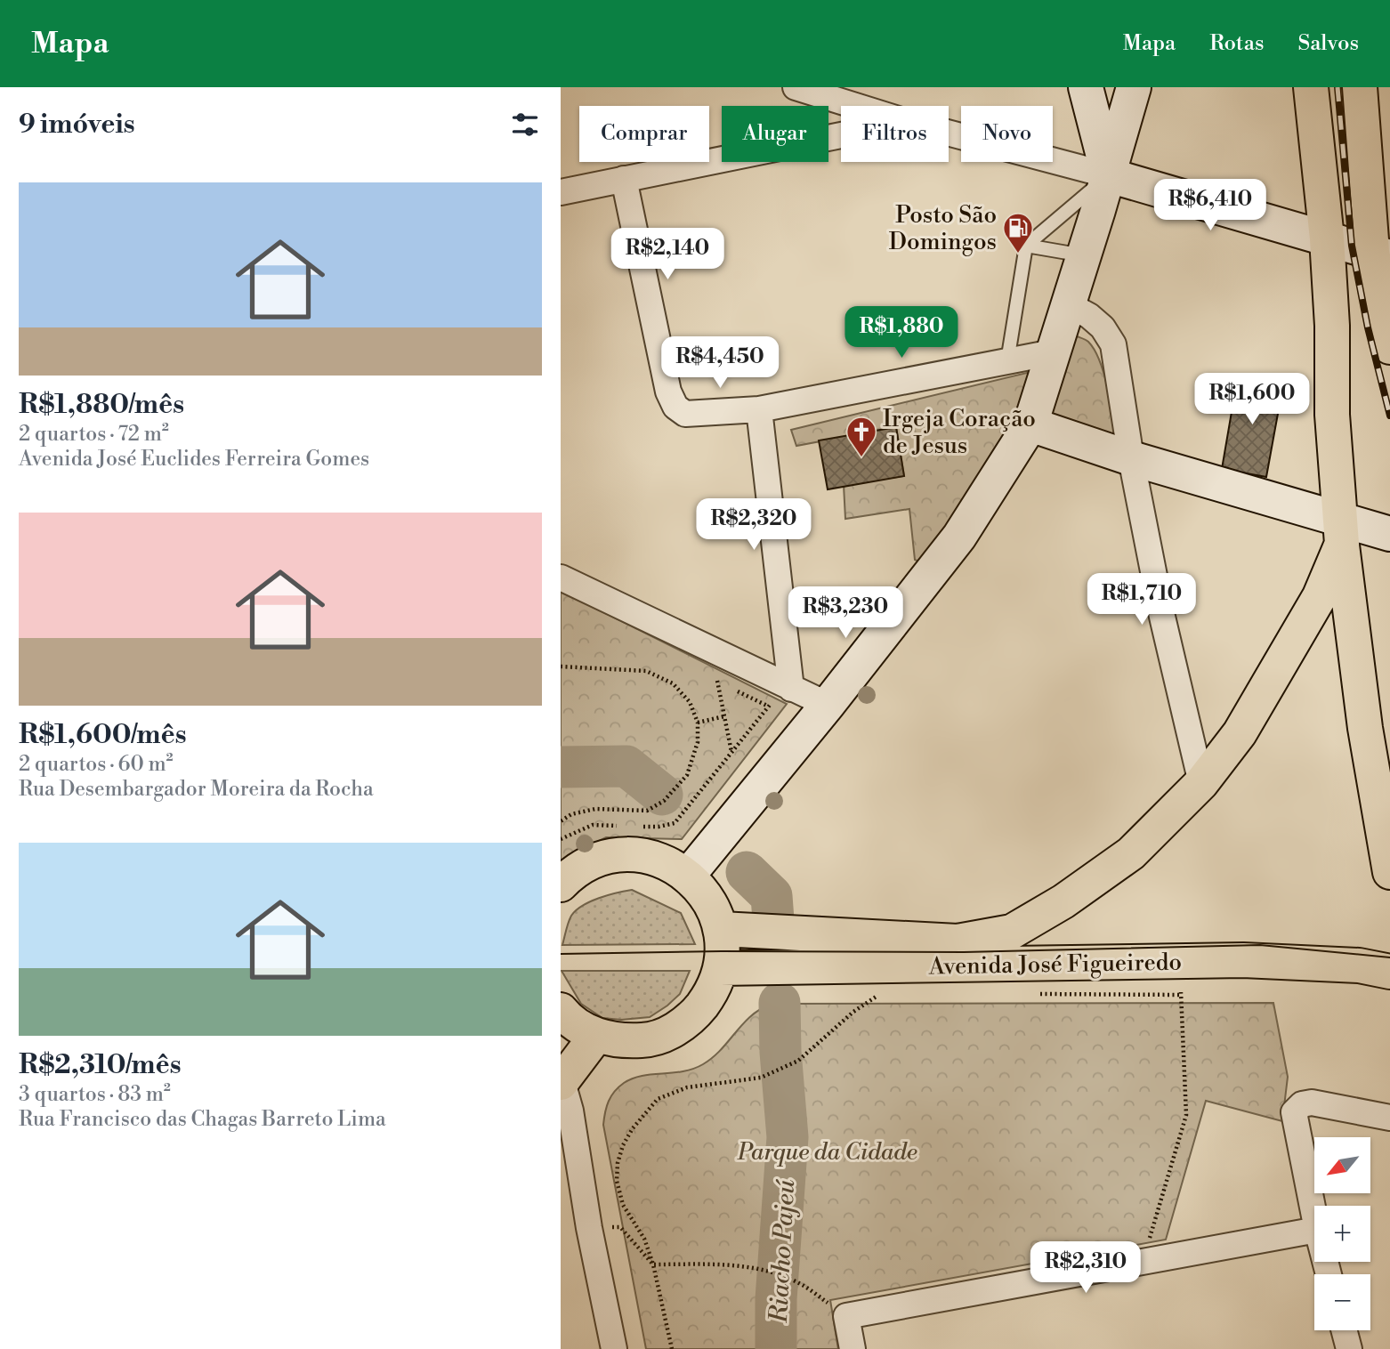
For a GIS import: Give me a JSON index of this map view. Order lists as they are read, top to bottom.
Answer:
{
  "streets": {
    "main road": ["Avenida José Figueiredo"]
  },
  "water": ["Riacho Pajeú"],
  "parks": ["Parque da Cidade"],
  "places": {
    "fuel station": ["Posto São Domingos"],
    "church": ["Irgeja Coração de Jesus"]
  },
  "north": "bottom left",
  "page": {
    "header": "Mapa",
    "nav": ["Mapa", "Rotas", "Salvos"],
    "heading": "9 imóveis",
    "chip": [
      "Comprar",
      "Alugar",
      "Filtros",
      "Novo"
    ],
    "list": [
      {
        "name": "R$1,880/mês",
        "note": "2 quartos · 72 m² · Avenida José Euclides Ferreira Gomes"
      },
      {
        "name": "R$1,600/mês",
        "note": "2 quartos · 60 m² · Rua Desembargador Moreira da Rocha"
      },
      {
        "name": "R$2,310/mês",
        "note": "3 quartos · 83 m² · Rua Francisco das Chagas Barreto Lima"
      }
    ],
    "price": [
      "R$6,410",
      "R$2,140",
      "R$1,880",
      "R$4,450",
      "R$1,600",
      "R$2,320",
      "R$1,710",
      "R$3,230",
      "R$2,310"
    ],
    "map_buttons": ["+", "−"]
  }
}
